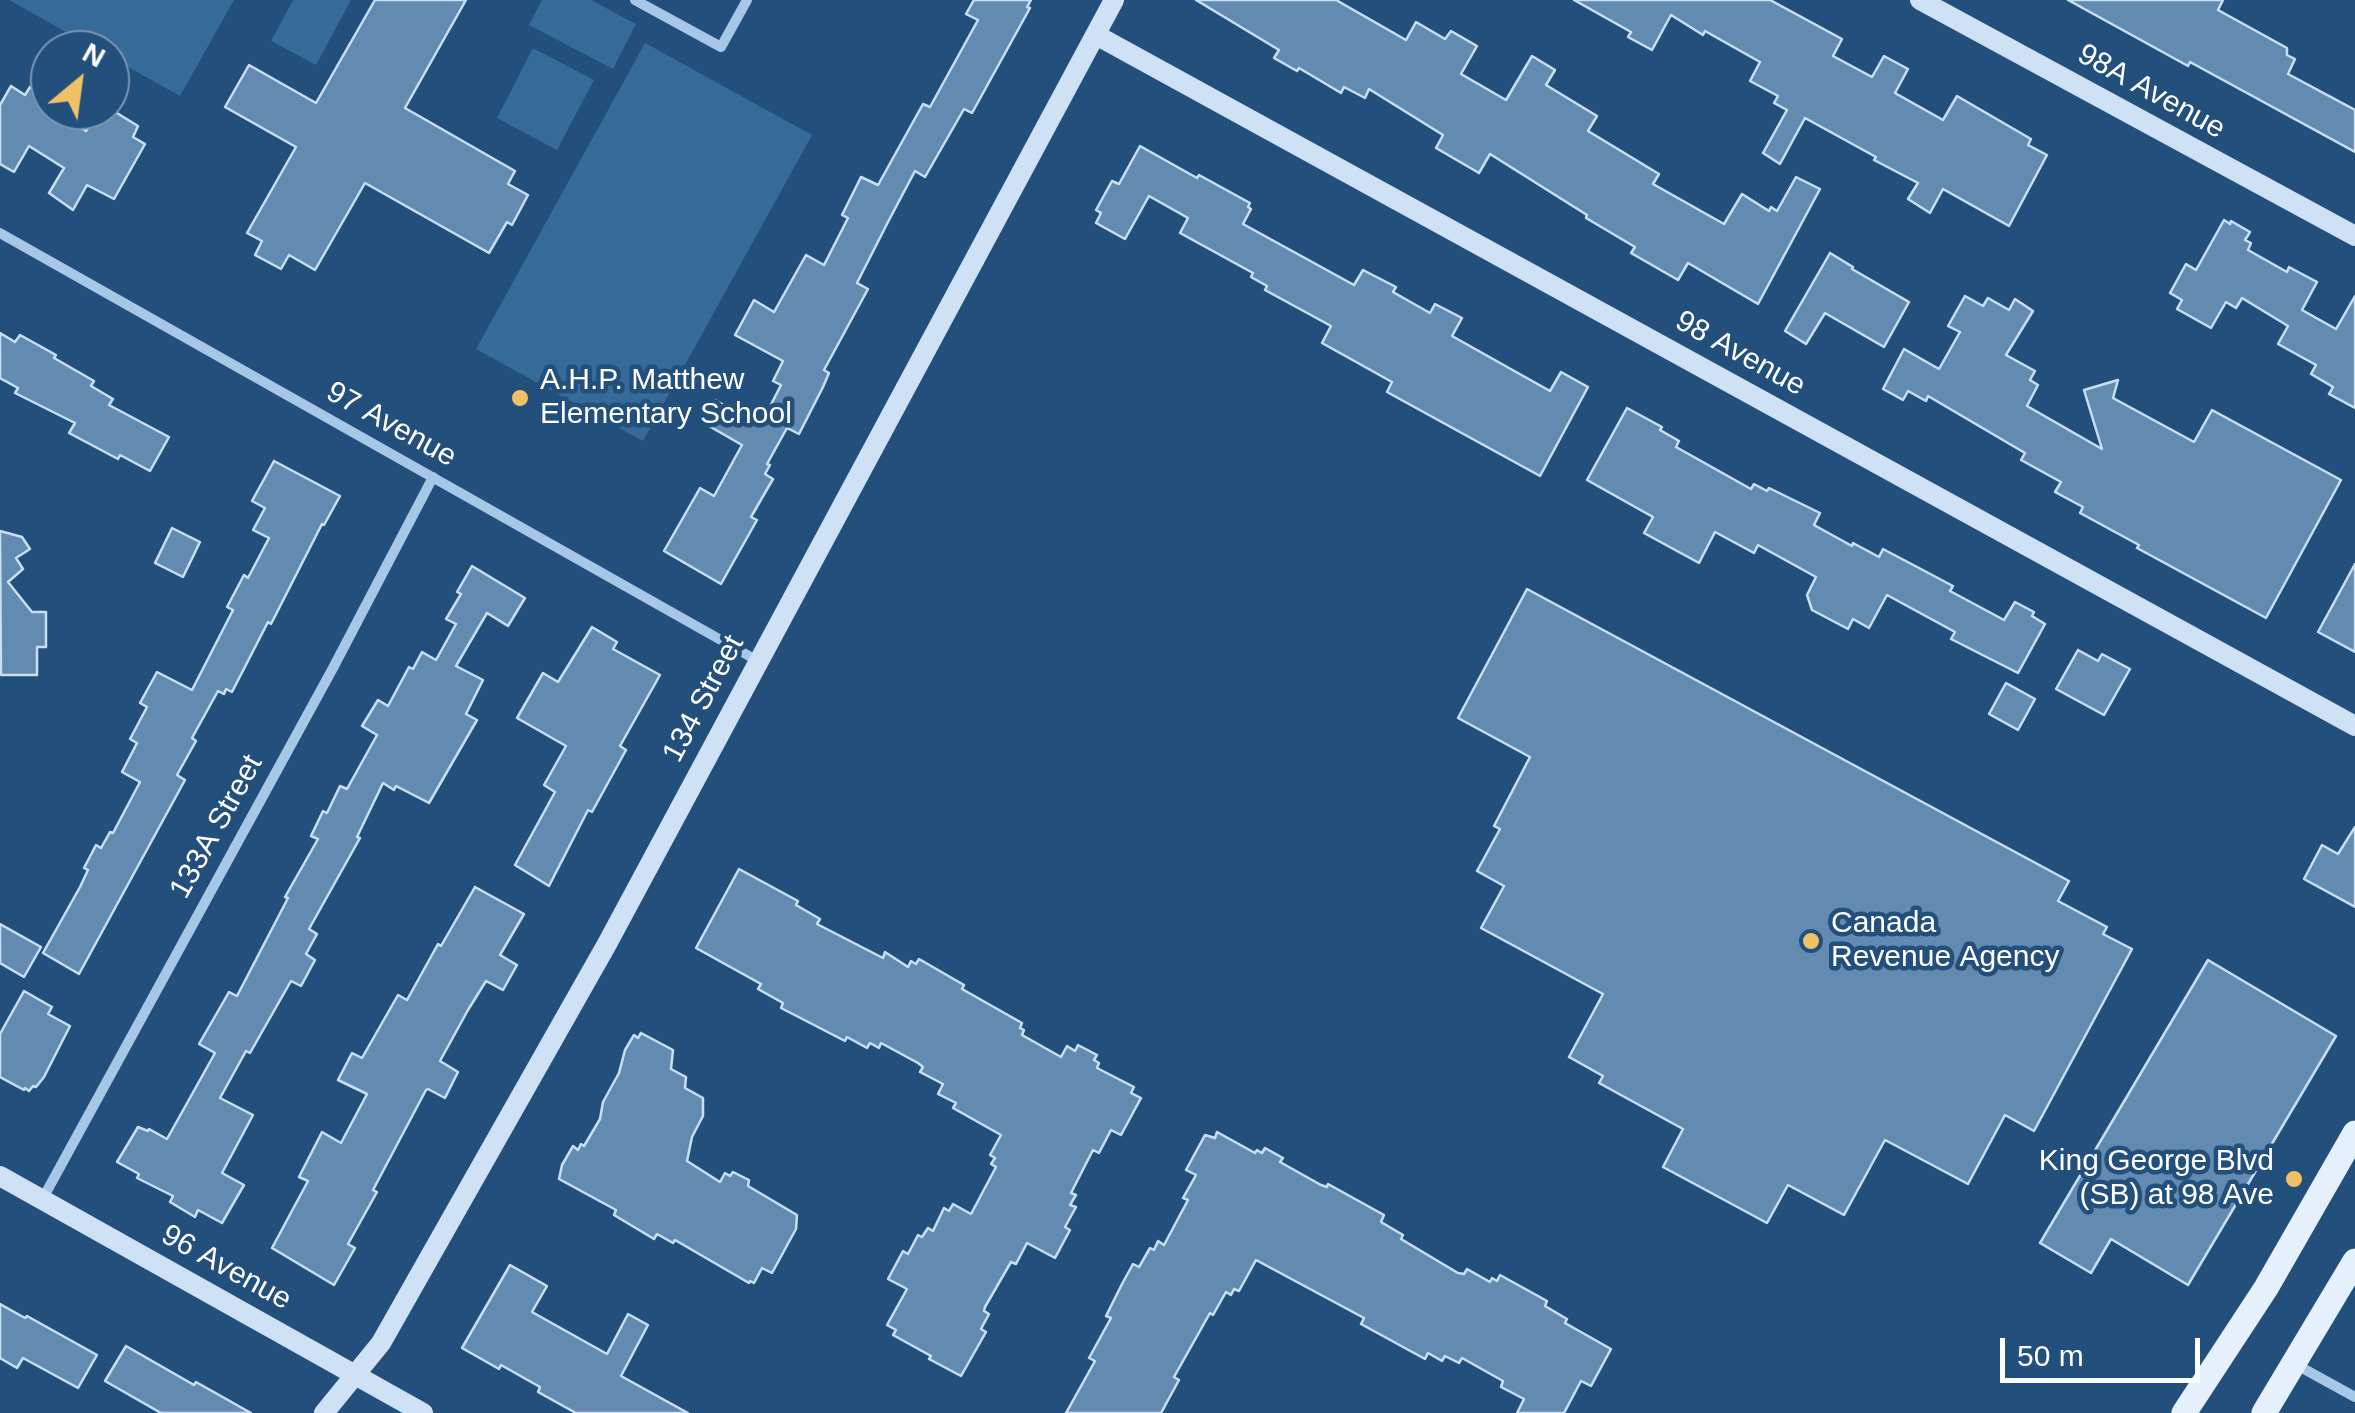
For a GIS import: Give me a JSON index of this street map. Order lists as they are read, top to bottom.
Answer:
{
  "streets": {
    "street": [
      "98A Avenue",
      "98 Avenue",
      "97 Avenue",
      "134 Street",
      "133A Street",
      "96 Avenue"
    ]
  },
  "crossings": [
    ["98 Avenue", "134 Street"],
    ["97 Avenue", "134 Street"],
    ["97 Avenue", "133A Street"],
    ["134 Street", "96 Avenue"],
    ["133A Street", "96 Avenue"]
  ],
  "places": ["A.H.P. Matthew Elementary School", "Canada Revenue Agency", "King George Blvd (SB) at 98 Ave"],
  "scale_bar": "50 m",
  "north": "top right"
}
